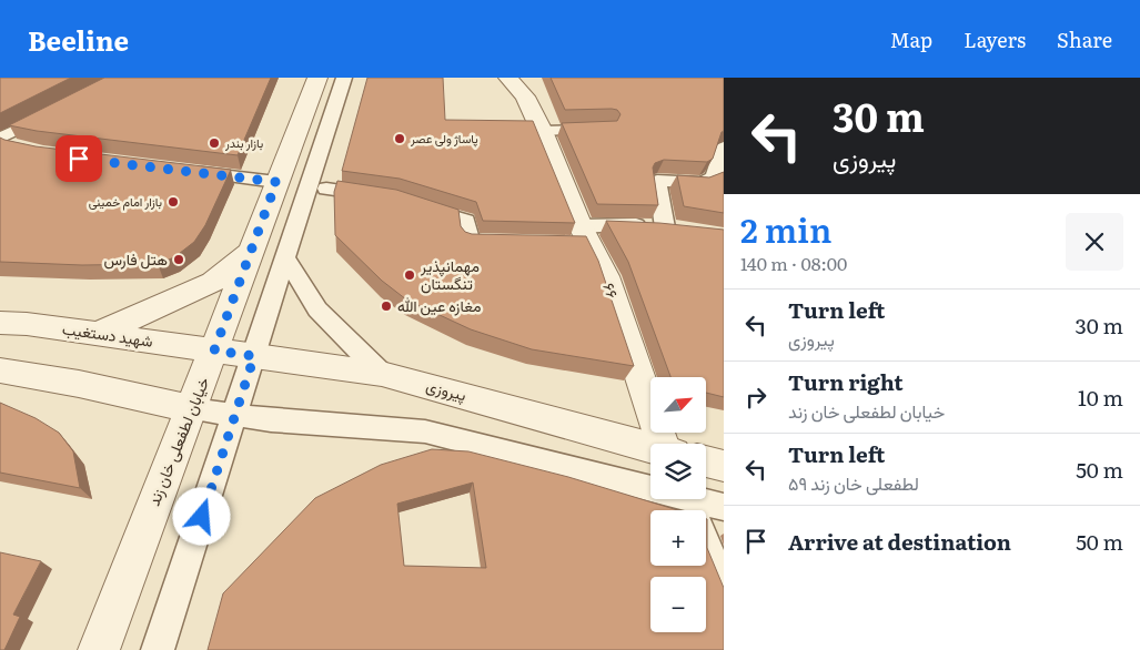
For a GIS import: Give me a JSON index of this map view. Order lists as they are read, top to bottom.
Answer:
{
  "streets": {
    "street": [
      "۶۶",
      "شهید دستغیب",
      "پیروزی",
      "خیابان لطفعلی خان زند"
    ]
  },
  "crossings": [
    ["شهید دستغیب", "پیروزی"],
    ["شهید دستغیب", "خیابان لطفعلی خان زند"],
    ["پیروزی", "خیابان لطفعلی خان زند"]
  ],
  "places": [
    "پاساژ ولی عصر",
    "بازار بندر",
    "بازار امام خمینی",
    "هتل فارس",
    "مهمانپذیر تنگستان",
    "مغازه عین الله"
  ],
  "north": "top right",
  "page": {
    "header": "Beeline",
    "nav": ["Map", "Layers", "Share"],
    "turn": ["30 m", "پیروزی"],
    "heading": ["2 min", "140 m · 08:00"],
    "list": [
      {
        "name": "Turn left",
        "note": "پیروزی",
        "value": "30 m"
      },
      {
        "name": "Turn right",
        "note": "خیابان لطفعلی خان زند",
        "value": "10 m"
      },
      {
        "name": "Turn left",
        "note": "لطفعلی خان زند ۵۹",
        "value": "50 m"
      },
      {
        "name": "Arrive at destination",
        "value": "50 m"
      }
    ],
    "map_buttons": ["+", "−"]
  }
}
